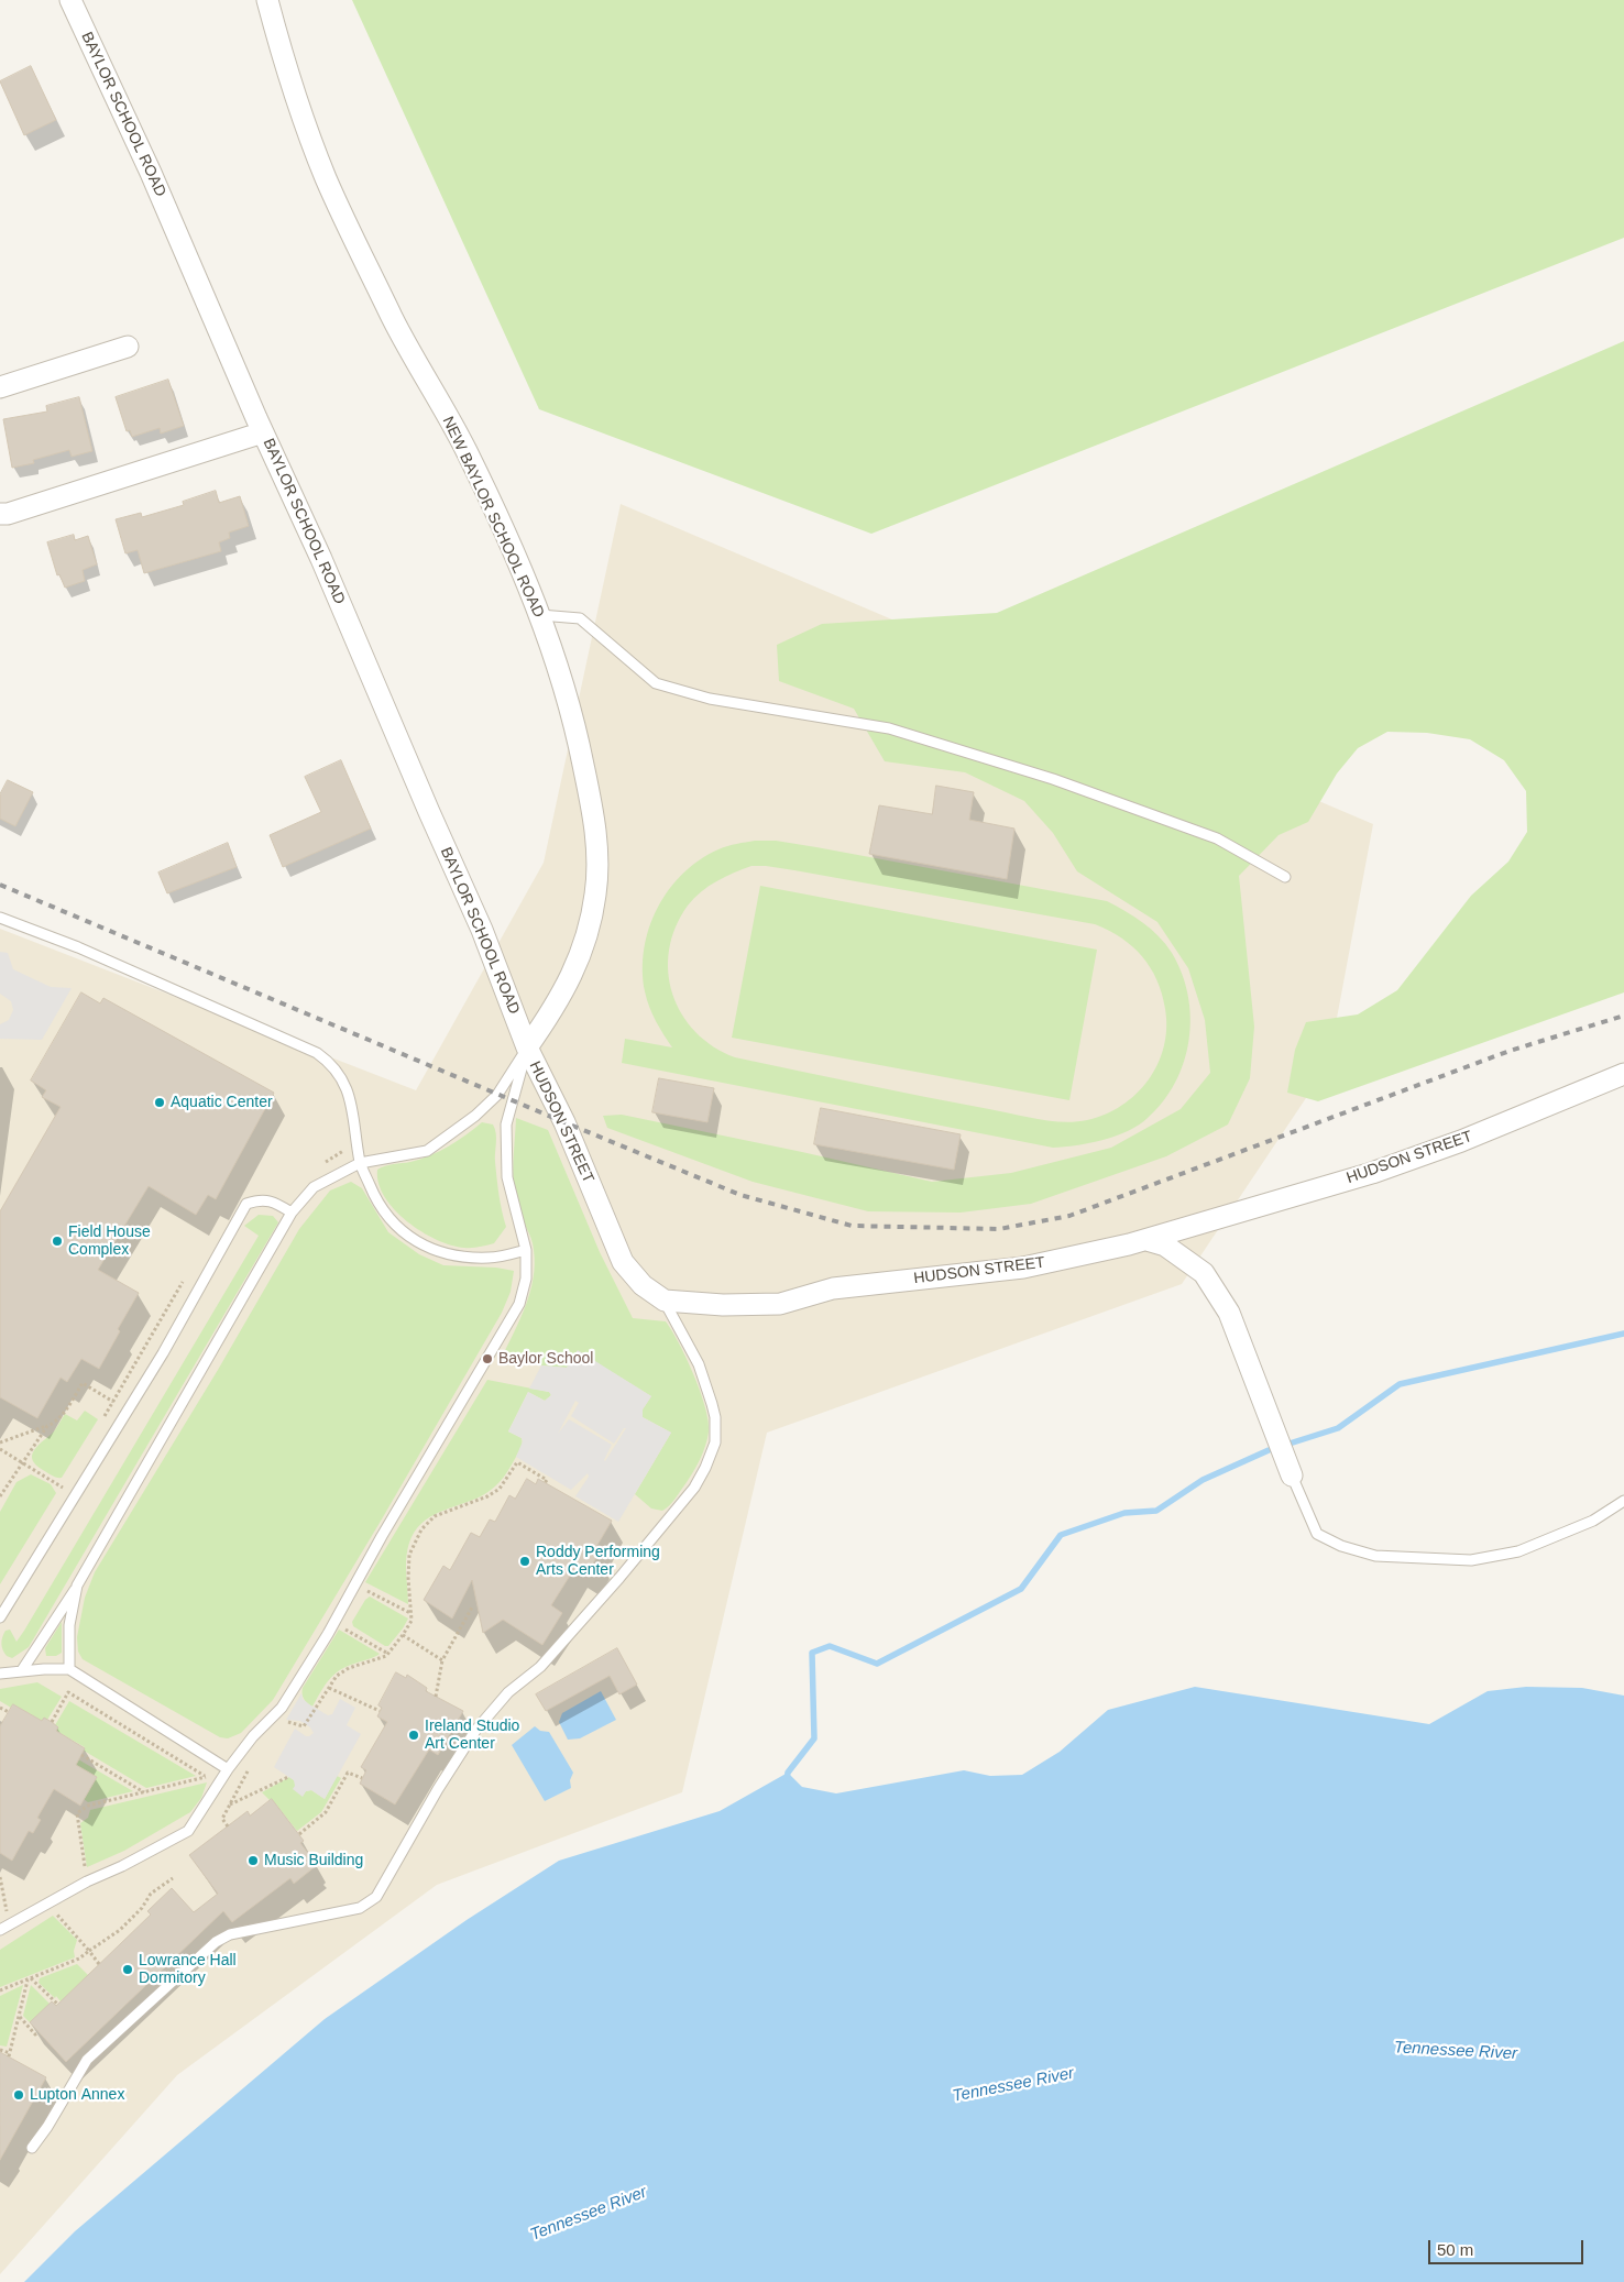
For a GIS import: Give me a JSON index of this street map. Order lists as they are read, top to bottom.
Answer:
{
  "streets": {
    "street": ["BAYLOR SCHOOL ROAD", "NEW BAYLOR SCHOOL ROAD", "HUDSON STREET"]
  },
  "crossings": [
    ["BAYLOR SCHOOL ROAD", "NEW BAYLOR SCHOOL ROAD"],
    ["BAYLOR SCHOOL ROAD", "HUDSON STREET"],
    ["NEW BAYLOR SCHOOL ROAD", "HUDSON STREET"]
  ],
  "water": ["Tennessee River"],
  "places": [
    "Aquatic Center",
    "Field House Complex",
    "Baylor School",
    "Roddy Performing Arts Center",
    "Ireland Studio Art Center",
    "Music Building",
    "Lowrance Hall Dormitory",
    "Lupton Annex"
  ],
  "scale_bar": "50 m"
}
